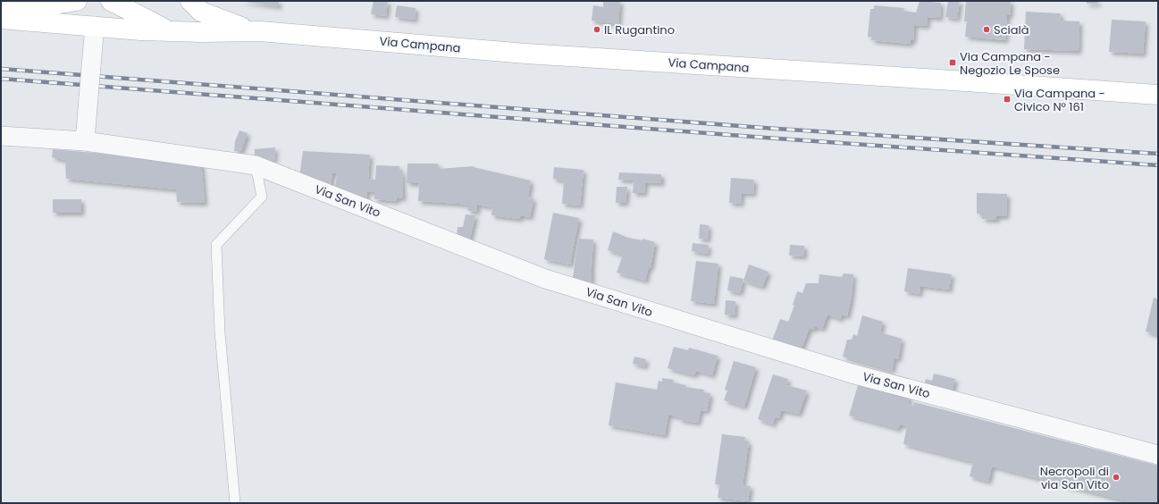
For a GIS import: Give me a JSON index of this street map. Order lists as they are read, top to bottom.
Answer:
{
  "streets": {
    "street": ["Via Campana", "Via San Vito"]
  },
  "places": {
    "other": ["IL Rugantino", "Scialà", "Necropoli di via San Vito"],
    "transit": ["Via Campana - Negozio Le Spose", "Via Campana - Civico N° 161"]
  }
}
